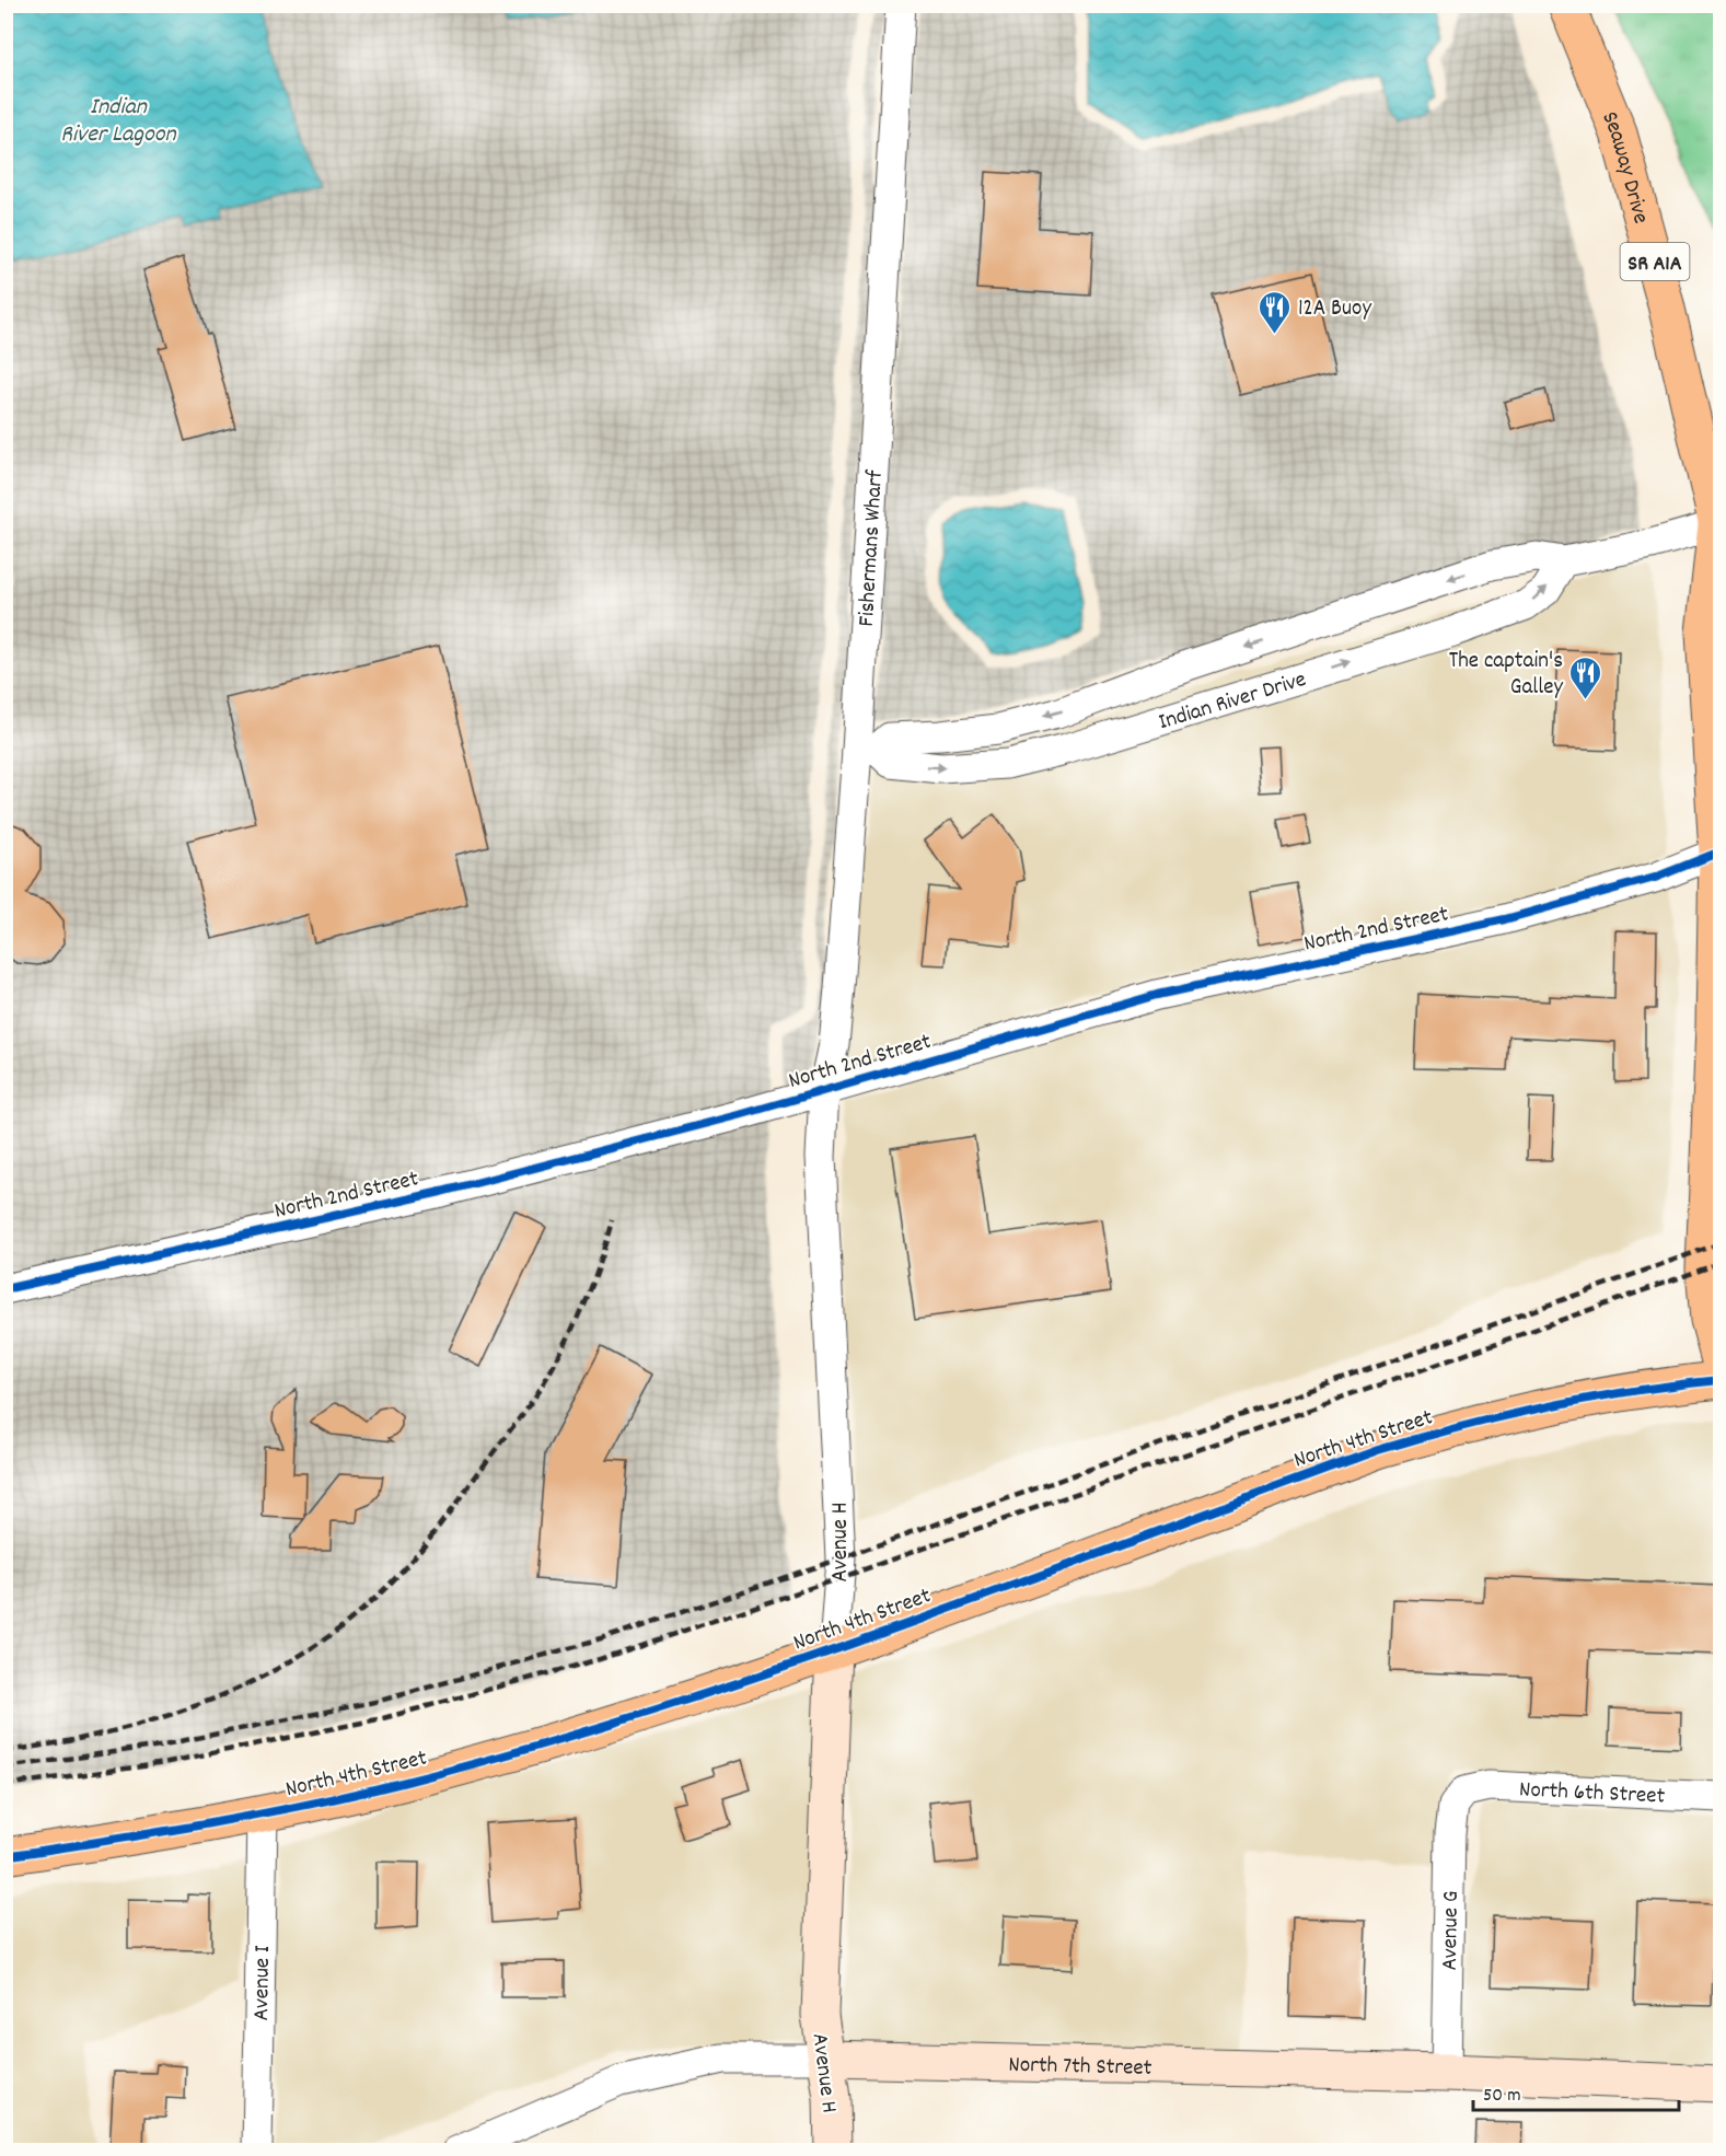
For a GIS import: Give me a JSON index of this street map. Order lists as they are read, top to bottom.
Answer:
{
  "streets": {
    "main road": ["Seaway Drive", "SR A1A", "North 4th Street"],
    "street": [
      "Fishermans Wharf",
      "Indian River Drive",
      "North 2nd Street",
      "Avenue H",
      "North 6th Street",
      "Avenue G",
      "Avenue I",
      "North 7th Street"
    ]
  },
  "crossings": [
    ["Seaway Drive", "Indian River Drive"],
    ["Seaway Drive", "North 2nd Street"],
    ["Fishermans Wharf", "Indian River Drive"],
    ["Fishermans Wharf", "North 2nd Street"],
    ["Fishermans Wharf", "Avenue H"],
    ["North 2nd Street", "Avenue H"],
    ["North 4th Street", "Avenue H"],
    ["North 4th Street", "Avenue I"],
    ["Avenue H", "North 7th Street"],
    ["North 6th Street", "Avenue G"],
    ["Avenue G", "North 7th Street"]
  ],
  "water": ["Indian River Lagoon"],
  "places": {
    "restaurant": ["12A Buoy", "The captain's Galley"]
  },
  "scale_bar": "50 m"
}
